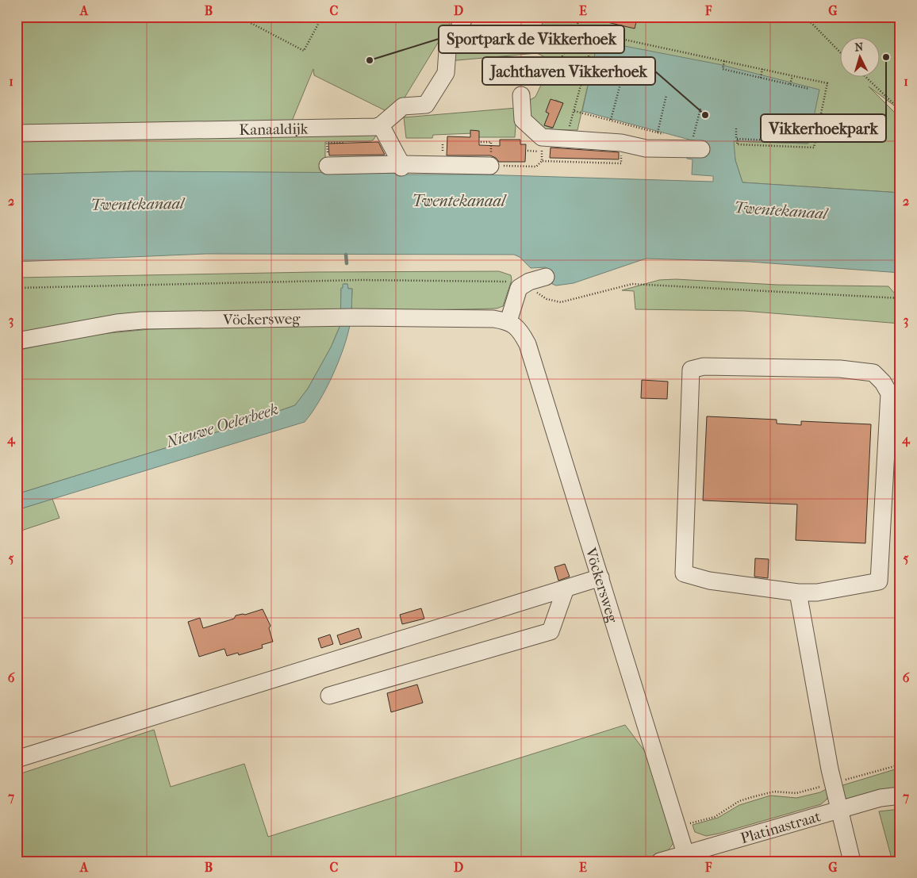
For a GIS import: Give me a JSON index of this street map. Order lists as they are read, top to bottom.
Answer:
{
  "streets": {
    "street": ["Kanaaldijk", "Vöckersweg", "Platinastraat"]
  },
  "crossings": [
    ["Vöckersweg", "Platinastraat"]
  ],
  "water": ["Twentekanaal", "Nieuwe Oelerbeek"],
  "places": ["Vikkerhoekpark", "Sportpark de Vikkerhoek", "Jachthaven Vikkerhoek"],
  "north": "top",
  "grid": {
    "columns": [
      "A",
      "B",
      "C",
      "D",
      "E",
      "F",
      "G"
    ],
    "rows": [
      "1",
      "2",
      "3",
      "4",
      "5",
      "6",
      "7"
    ]
  }
}
